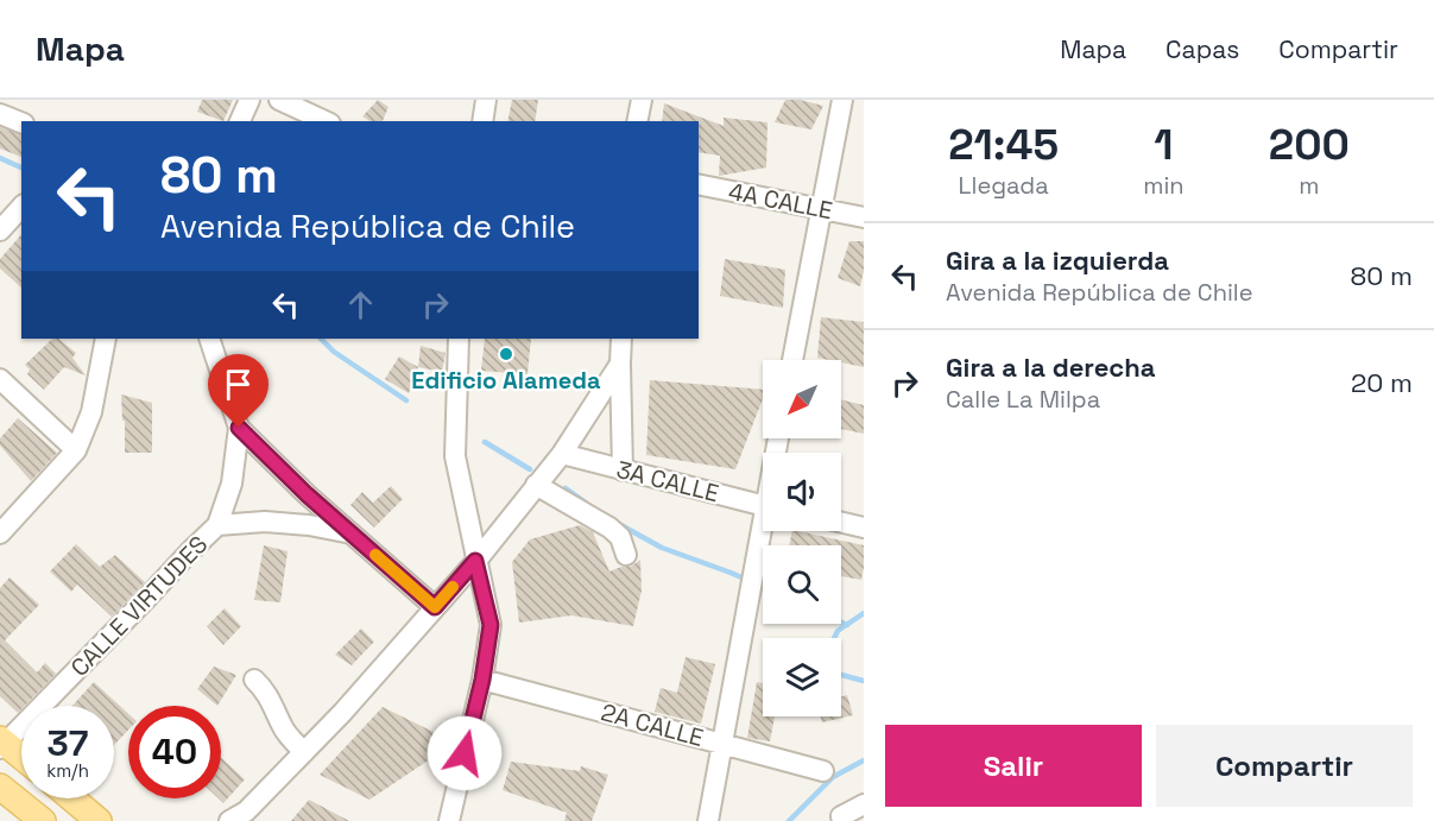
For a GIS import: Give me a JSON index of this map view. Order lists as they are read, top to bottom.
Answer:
{
  "streets": {
    "street": [
      "4A CALLE",
      "3A CALLE",
      "CALLE VIRTUDES",
      "2A CALLE"
    ]
  },
  "places": ["Edificio Alameda"],
  "north": "bottom left",
  "page": {
    "header": "Mapa",
    "nav": ["Mapa", "Capas", "Compartir"],
    "eta": [
      "21:45",
      "Llegada",
      "1",
      "min",
      "200",
      "m"
    ],
    "turn": ["80 m", "Avenida República de Chile"],
    "list": [
      {
        "name": "Gira a la izquierda",
        "note": "Avenida República de Chile",
        "value": "80 m"
      },
      {
        "name": "Gira a la derecha",
        "note": "Calle La Milpa",
        "value": "20 m"
      }
    ],
    "speed": "37 km/h",
    "limit": "40",
    "buttons": ["Salir", "Compartir"]
  }
}
